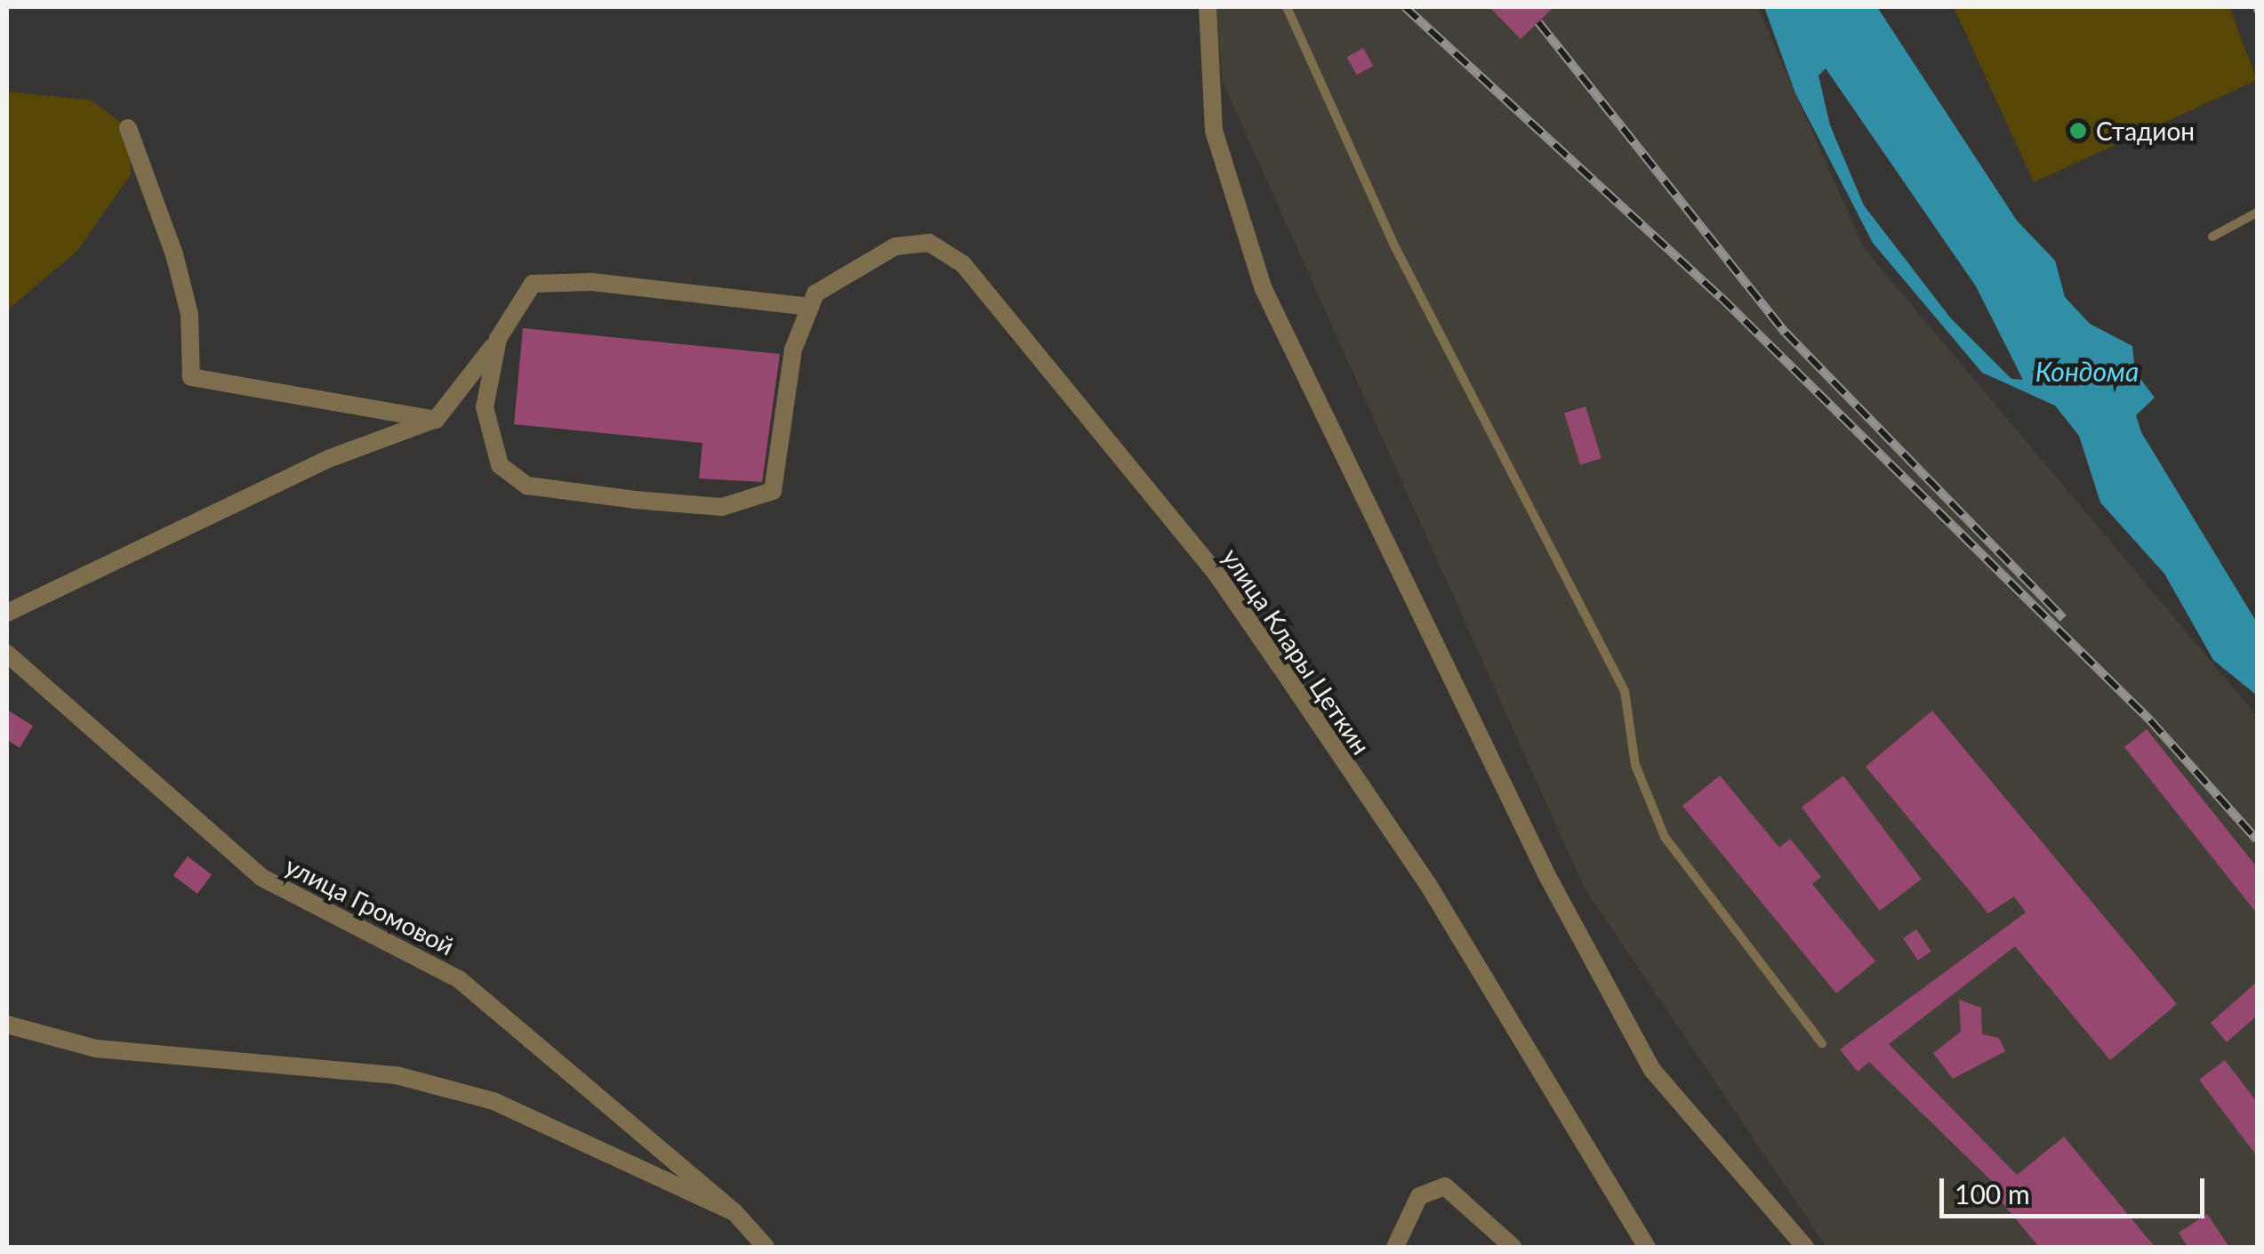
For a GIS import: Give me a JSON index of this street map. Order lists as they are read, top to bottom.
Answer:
{
  "streets": {
    "street": ["улица Клары Цеткин", "улица Громовой"]
  },
  "water": ["Кондома"],
  "places": ["Стадион"],
  "scale_bar": "100 m"
}
